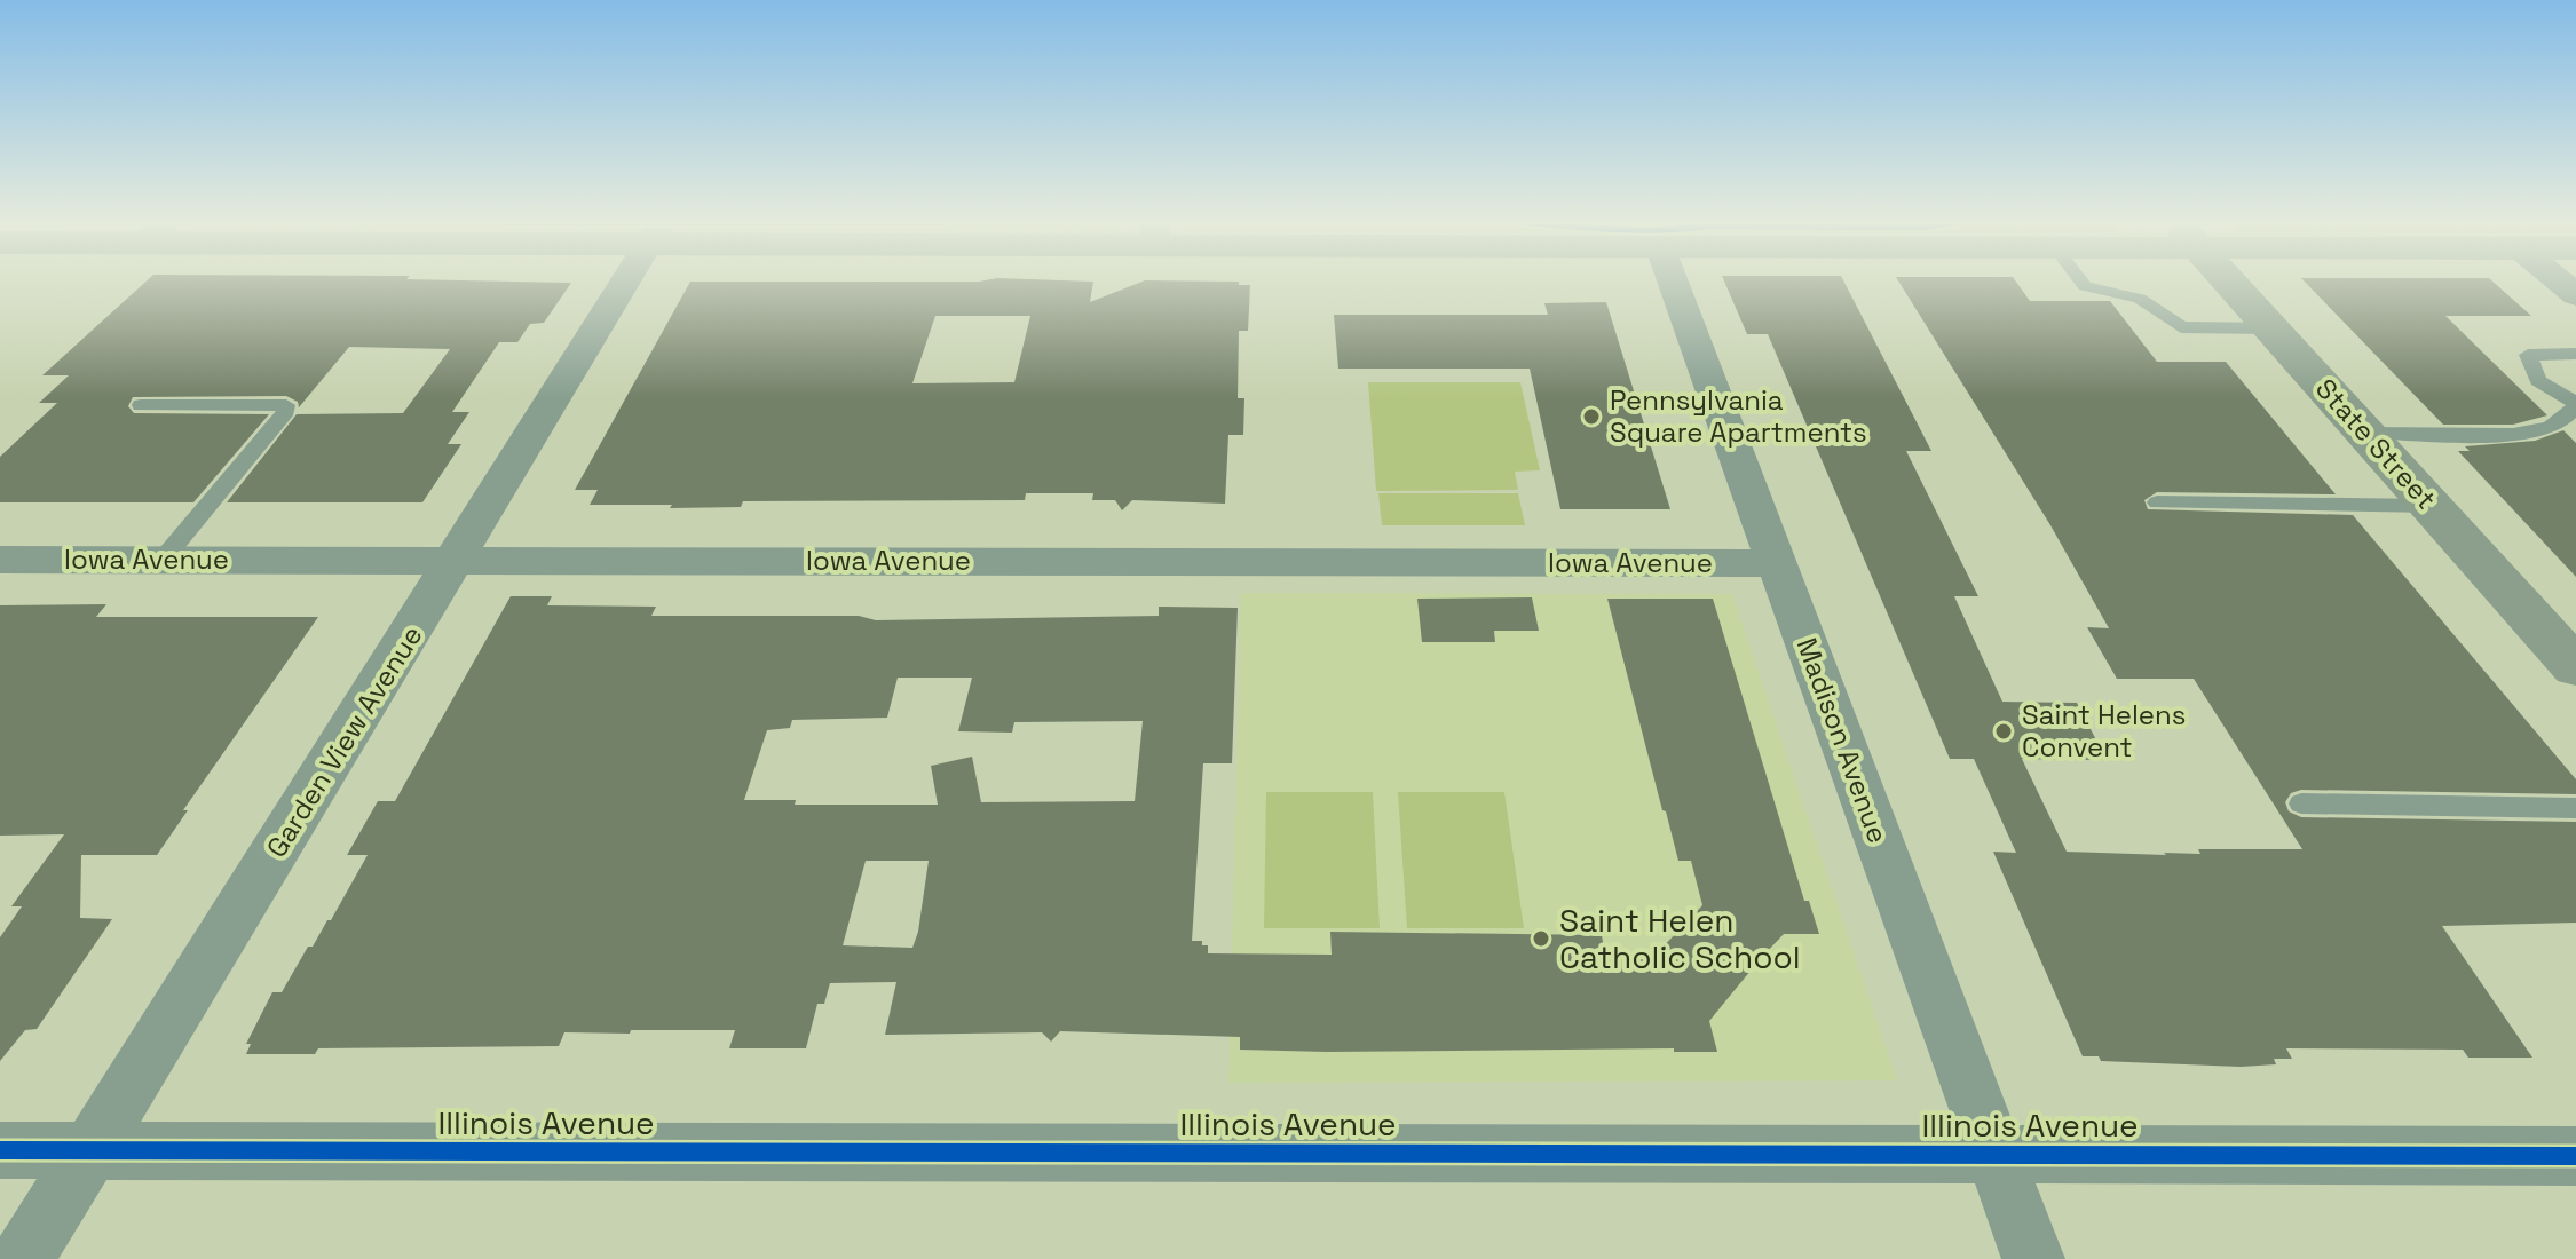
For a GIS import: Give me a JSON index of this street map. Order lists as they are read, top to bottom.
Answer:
{
  "streets": {
    "street": [
      "State Street",
      "Iowa Avenue",
      "Madison Avenue",
      "Garden View Avenue",
      "Illinois Avenue"
    ]
  },
  "crossings": [
    ["Iowa Avenue", "Madison Avenue"],
    ["Iowa Avenue", "Garden View Avenue"],
    ["Madison Avenue", "Illinois Avenue"],
    ["Garden View Avenue", "Illinois Avenue"]
  ],
  "places": ["Pennsylvania Square Apartments", "Saint Helens Convent", "Saint Helen Catholic School"]
}
